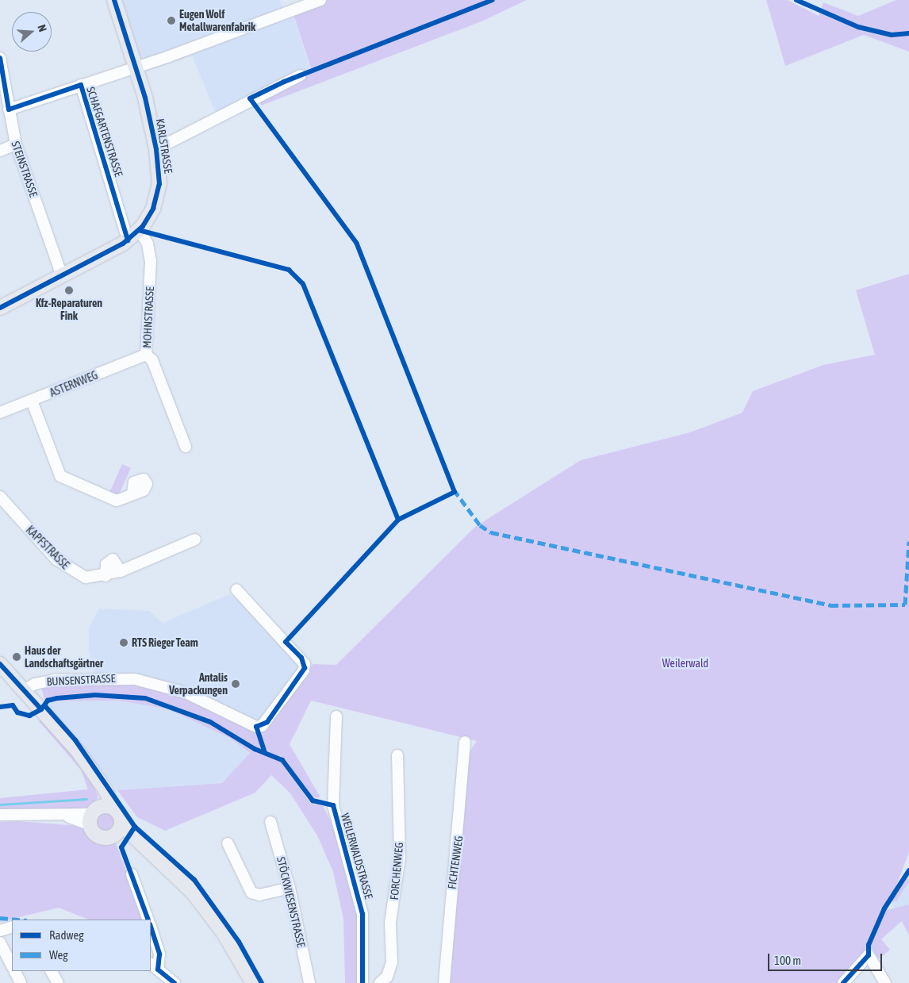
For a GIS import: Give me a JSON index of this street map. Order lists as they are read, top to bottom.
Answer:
{
  "streets": {
    "main road": ["KARLSTRASSE"],
    "street": [
      "SCHAFGARTENSTRASSE",
      "STEINSTRASSE",
      "MOHNSTRASSE",
      "ASTERNWEG",
      "KAPFSTRASSE",
      "BUNSENSTRASSE",
      "WEILERWALDSTRASSE",
      "FICHTENWEG",
      "FORCHENWEG",
      "STÖCKWIESENSTRASSE"
    ]
  },
  "crossings": [
    ["SCHAFGARTENSTRASSE", "KARLSTRASSE"],
    ["SCHAFGARTENSTRASSE", "STEINSTRASSE"],
    ["SCHAFGARTENSTRASSE", "MOHNSTRASSE"],
    ["KARLSTRASSE", "STEINSTRASSE"],
    ["KARLSTRASSE", "MOHNSTRASSE"],
    ["MOHNSTRASSE", "ASTERNWEG"]
  ],
  "parks": ["Weilerwald"],
  "places": [
    "Eugen Wolf Metallwarenfabrik",
    "Kfz-Reparaturen Fink",
    "RTS Rieger Team",
    "Haus der Landschaftsgärtner",
    "Antalis Verpackungen"
  ],
  "legend": ["Radweg", "Weg"],
  "scale_bar": "100 m",
  "north": "right"
}
